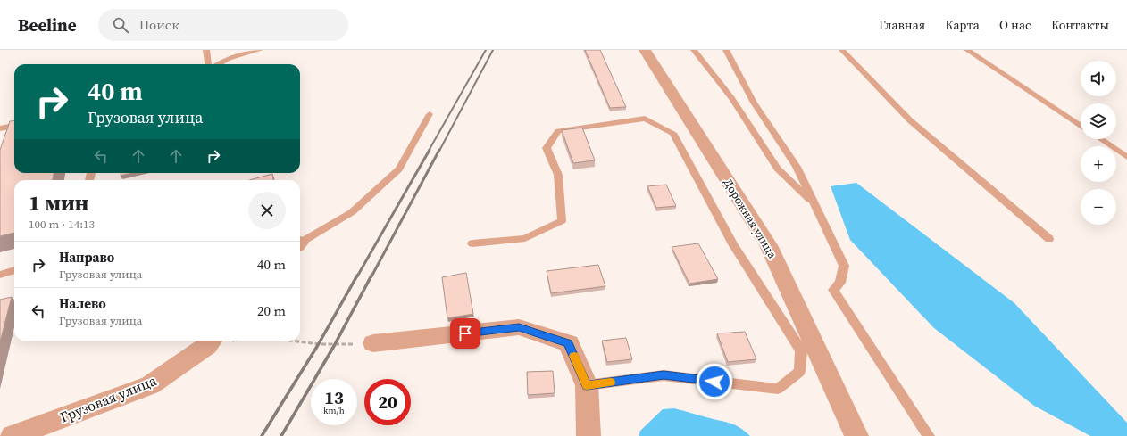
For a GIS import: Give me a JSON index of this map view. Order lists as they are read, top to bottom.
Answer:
{
  "streets": {
    "street": ["Дорожная улица", "Грузовая улица"]
  },
  "page": {
    "header": "Beeline",
    "search": "Поиск",
    "nav": [
      "Главная",
      "Карта",
      "О нас",
      "Контакты"
    ],
    "map_buttons": ["+", "−"],
    "turn": ["40 m", "Грузовая улица"],
    "heading": ["1 мин", "100 m · 14:13"],
    "list": [
      {
        "name": "Направо",
        "note": "Грузовая улица",
        "value": "40 m"
      },
      {
        "name": "Налево",
        "note": "Грузовая улица",
        "value": "20 m"
      }
    ],
    "speed": "13 km/h",
    "limit": "20"
  }
}
